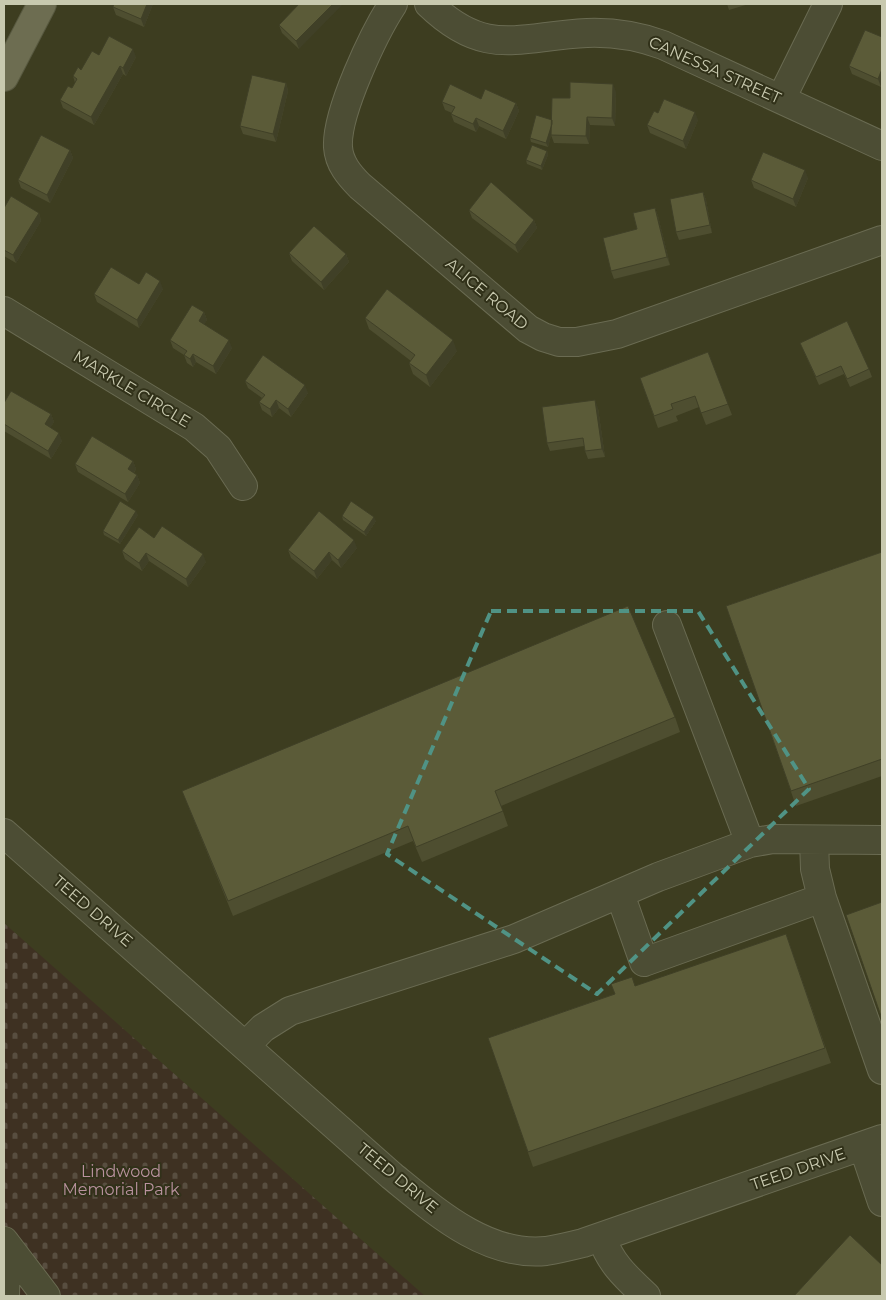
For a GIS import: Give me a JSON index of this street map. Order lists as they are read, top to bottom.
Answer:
{
  "streets": {
    "street": [
      "CANESSA STREET",
      "ALICE ROAD",
      "MARKLE CIRCLE",
      "TEED DRIVE"
    ]
  },
  "parks": ["Lindwood Memorial Park"]
}
